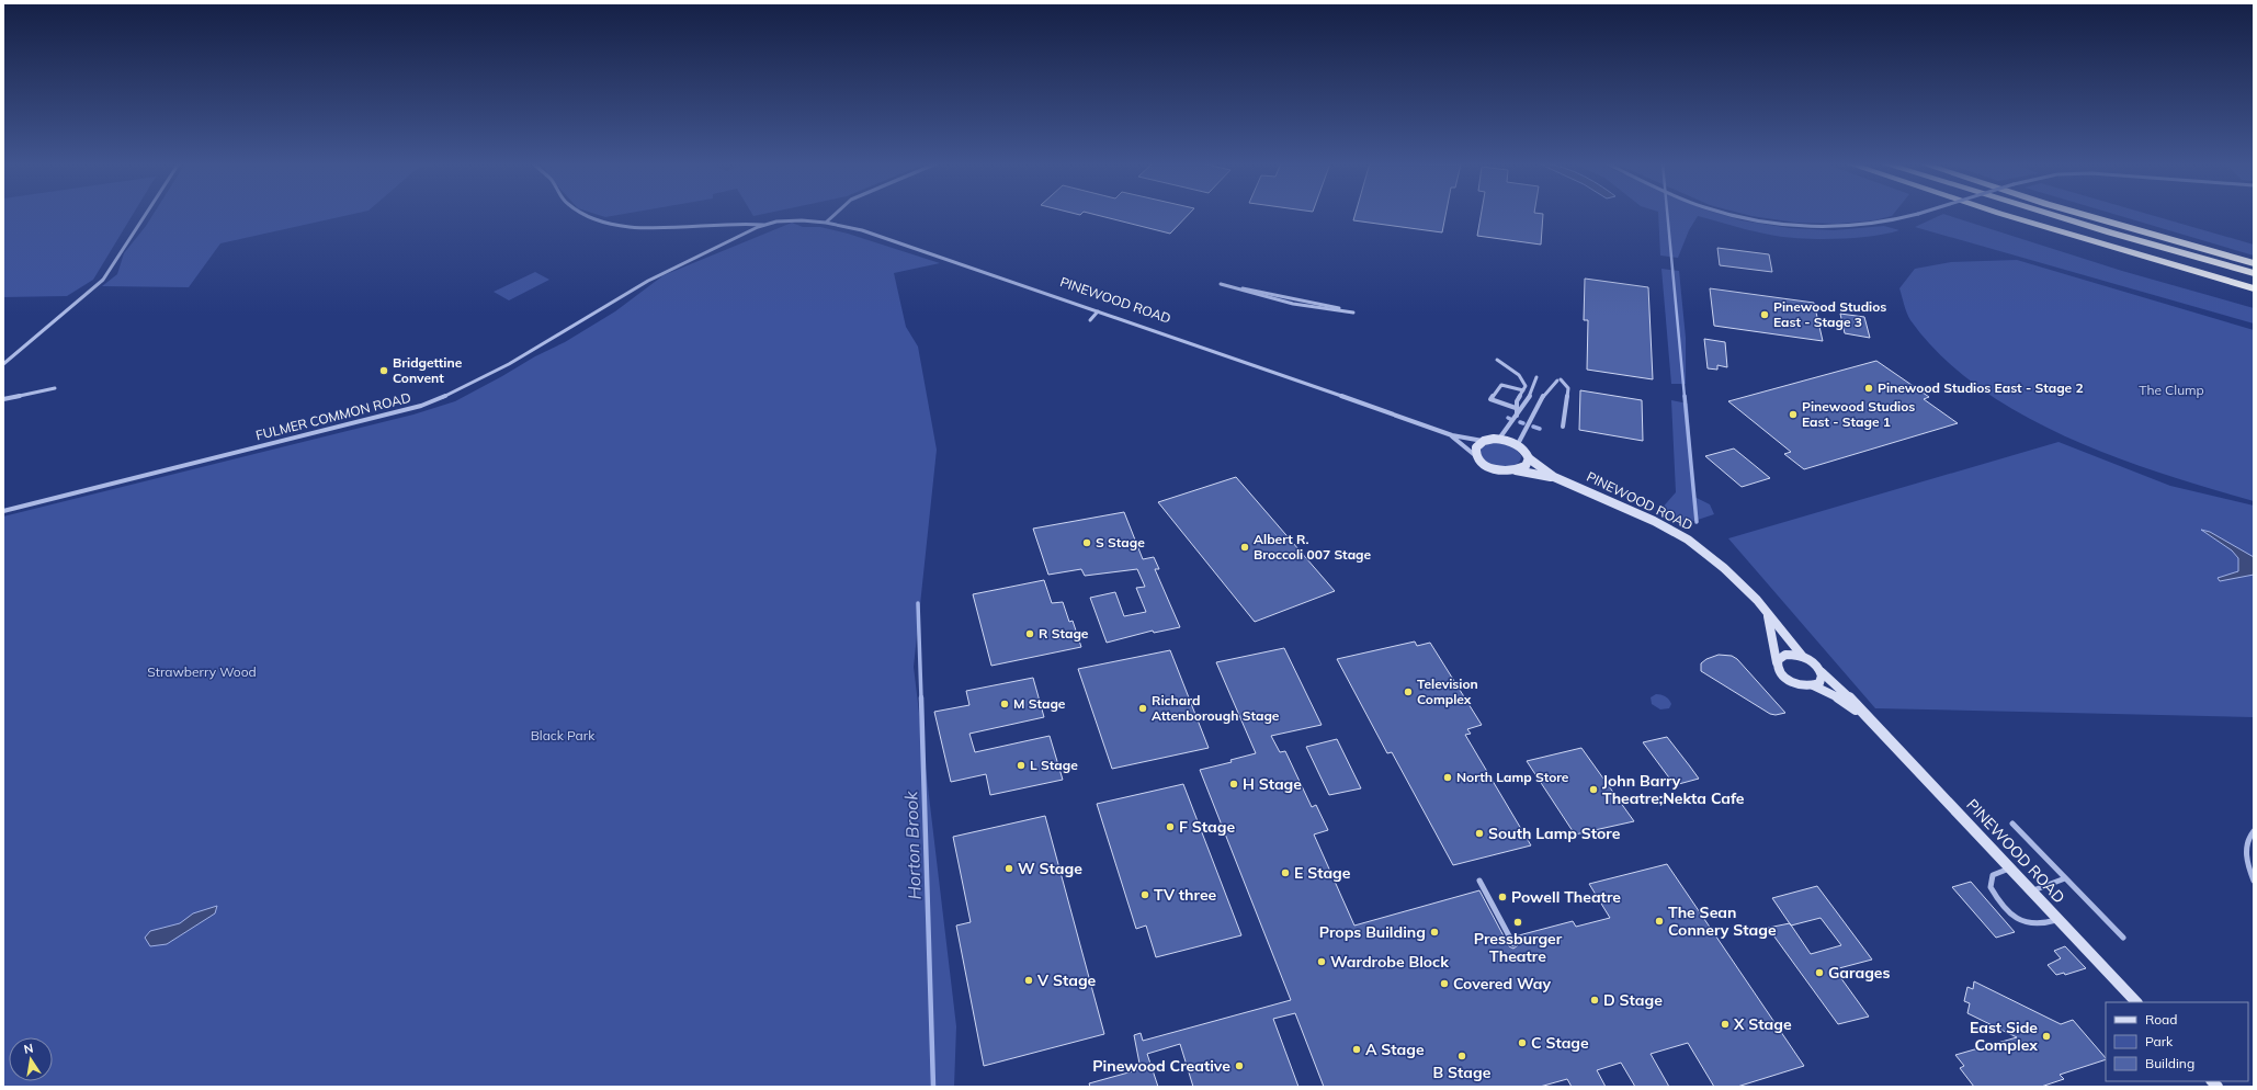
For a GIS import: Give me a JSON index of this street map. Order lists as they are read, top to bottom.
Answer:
{
  "streets": {
    "street": ["PINEWOOD ROAD", "FULMER COMMON ROAD"]
  },
  "crossings": [
    ["PINEWOOD ROAD", "FULMER COMMON ROAD"]
  ],
  "water": ["Horton Brook"],
  "parks": ["The Clump", "Strawberry Wood", "Black Park"],
  "places": [
    "Pinewood Studios East - Stage 3",
    "Bridgettine Convent",
    "Pinewood Studios East - Stage 2",
    "Pinewood Studios East - Stage 1",
    "S Stage",
    "Albert R. Broccoli 007 Stage",
    "R Stage",
    "Television Complex",
    "M Stage",
    "Richard Attenborough Stage",
    "L Stage",
    "North Lamp Store",
    "H Stage",
    "John Barry Theatre;Nekta Cafe",
    "F Stage",
    "South Lamp Store",
    "W Stage",
    "E Stage",
    "TV three",
    "Powell Theatre",
    "The Sean Connery Stage",
    "Pressburger Theatre",
    "Props Building",
    "Wardrobe Block",
    "Garages",
    "V Stage",
    "Covered Way",
    "D Stage",
    "X Stage",
    "East Side Complex",
    "C Stage",
    "A Stage",
    "B Stage",
    "Pinewood Creative"
  ],
  "legend": ["Road", "Park", "Building"],
  "north": "top"
}
